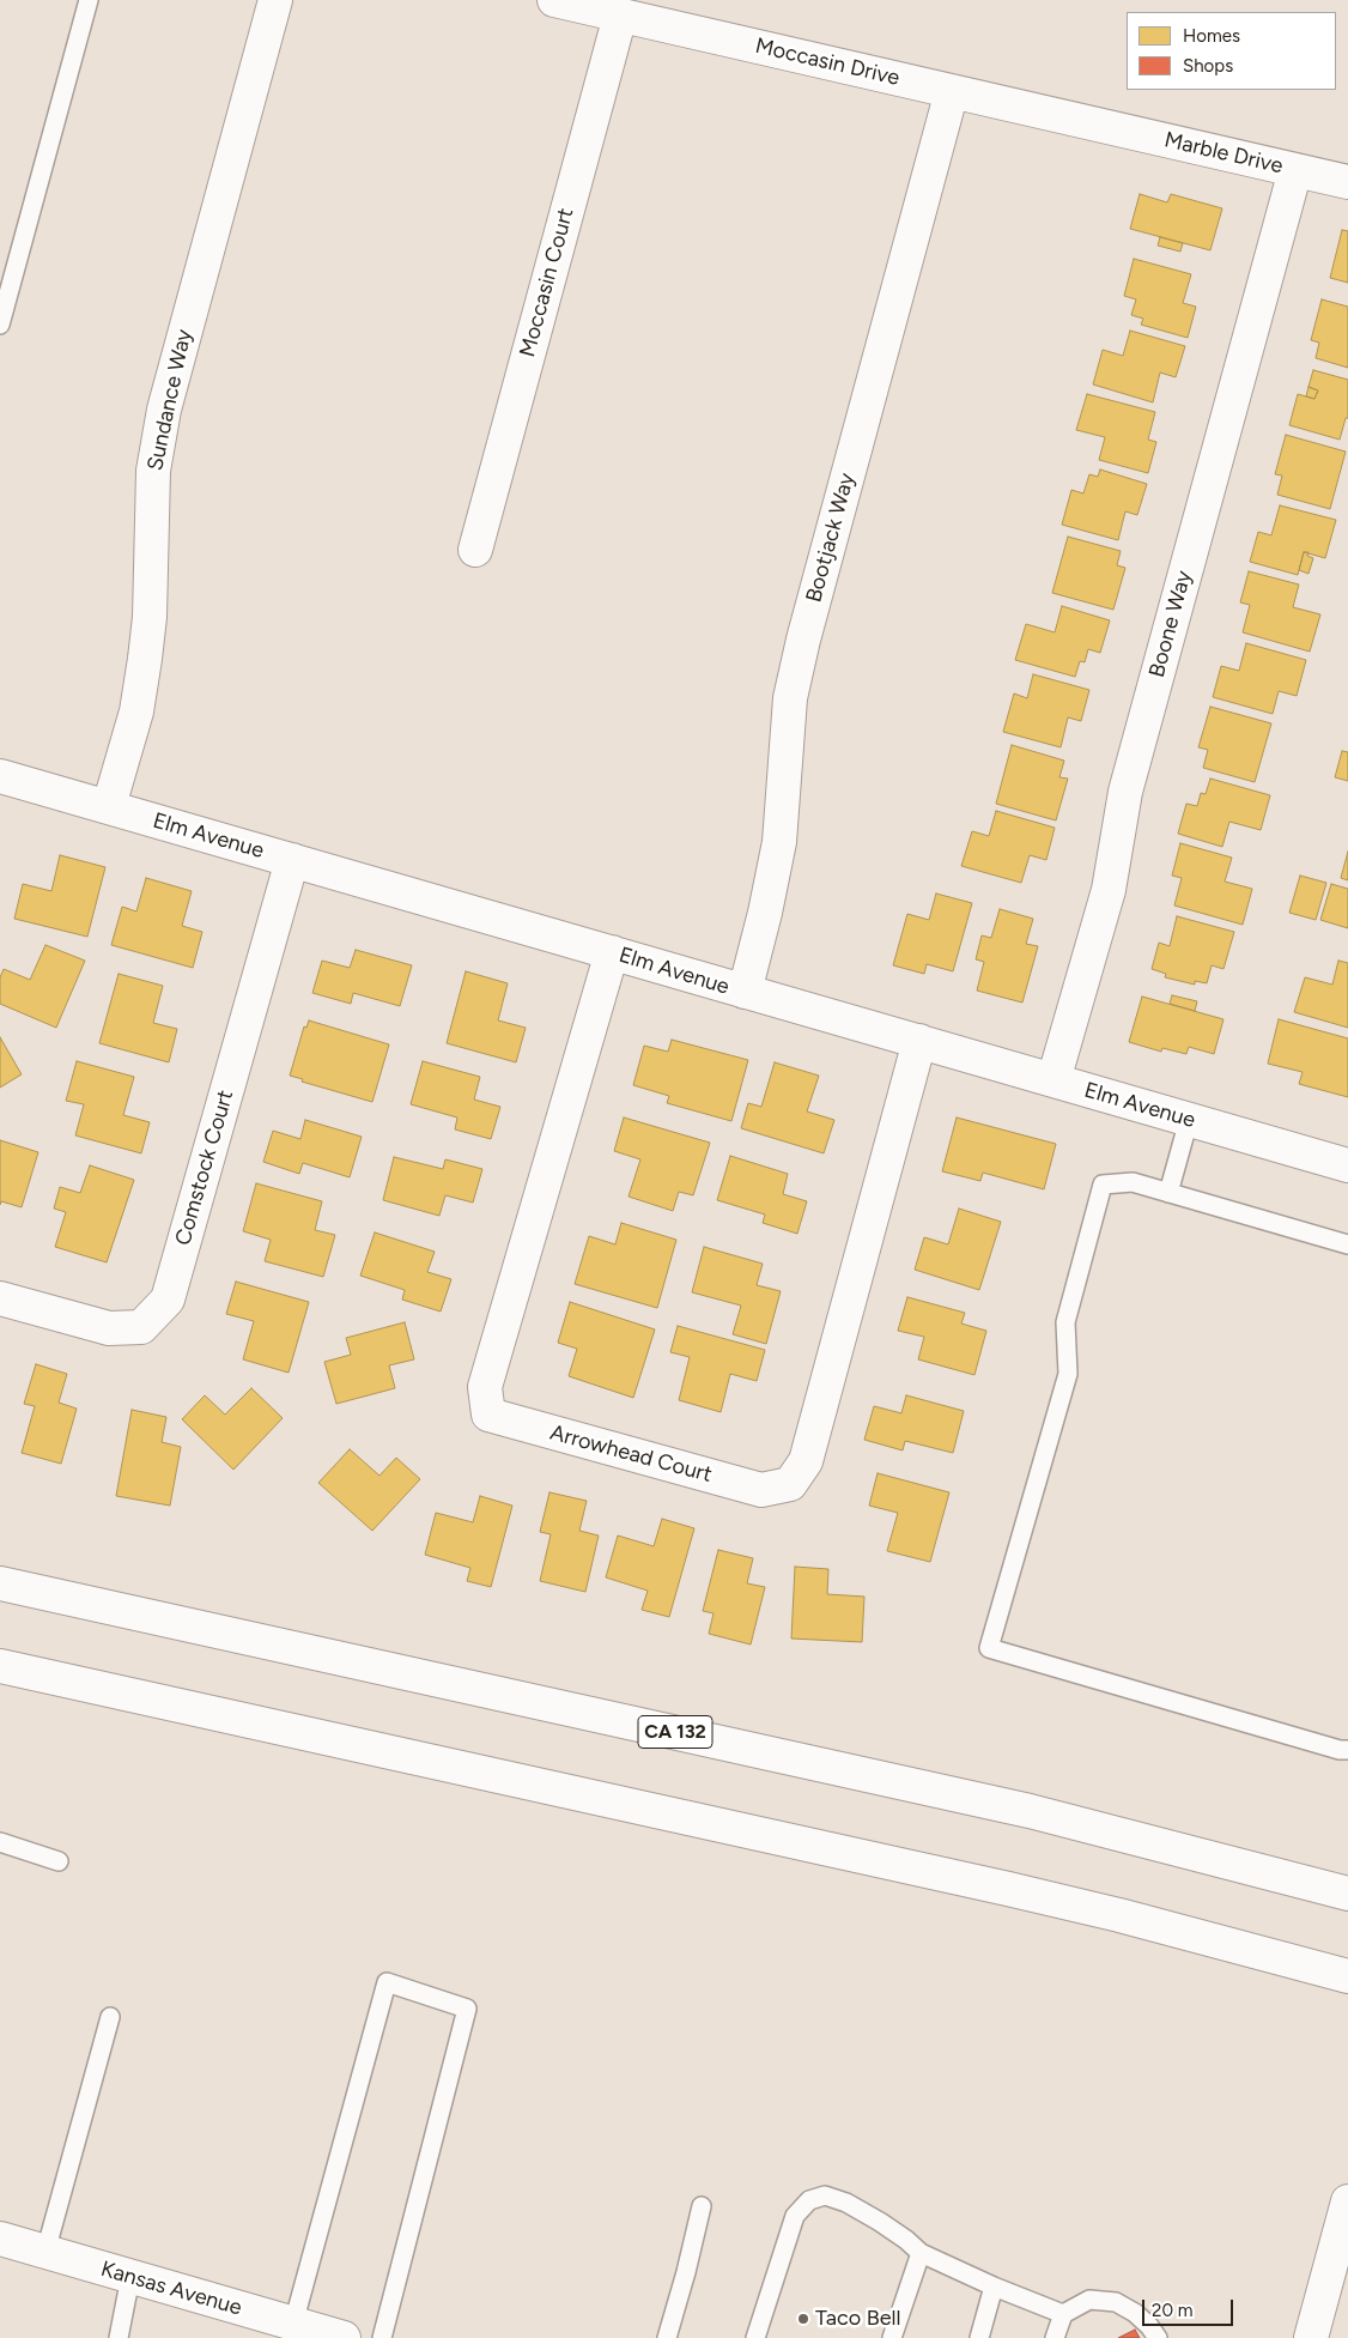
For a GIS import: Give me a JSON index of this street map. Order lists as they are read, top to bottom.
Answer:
{
  "streets": {
    "main road": [
      "Moccasin Drive",
      "Marble Drive",
      "Moccasin Court",
      "Sundance Way",
      "Bootjack Way",
      "Boone Way",
      "Elm Avenue",
      "Comstock Court",
      "Arrowhead Court",
      "CA 132",
      "Kansas Avenue"
    ]
  },
  "crossings": [
    ["Moccasin Drive", "Marble Drive"],
    ["Moccasin Drive", "Moccasin Court"],
    ["Moccasin Drive", "Bootjack Way"],
    ["Marble Drive", "Boone Way"],
    ["Sundance Way", "Elm Avenue"],
    ["Bootjack Way", "Elm Avenue"],
    ["Boone Way", "Elm Avenue"],
    ["Elm Avenue", "Comstock Court"],
    ["Elm Avenue", "Arrowhead Court"]
  ],
  "places": ["Taco Bell"],
  "legend": ["Homes", "Shops"],
  "scale_bar": "20 m"
}
